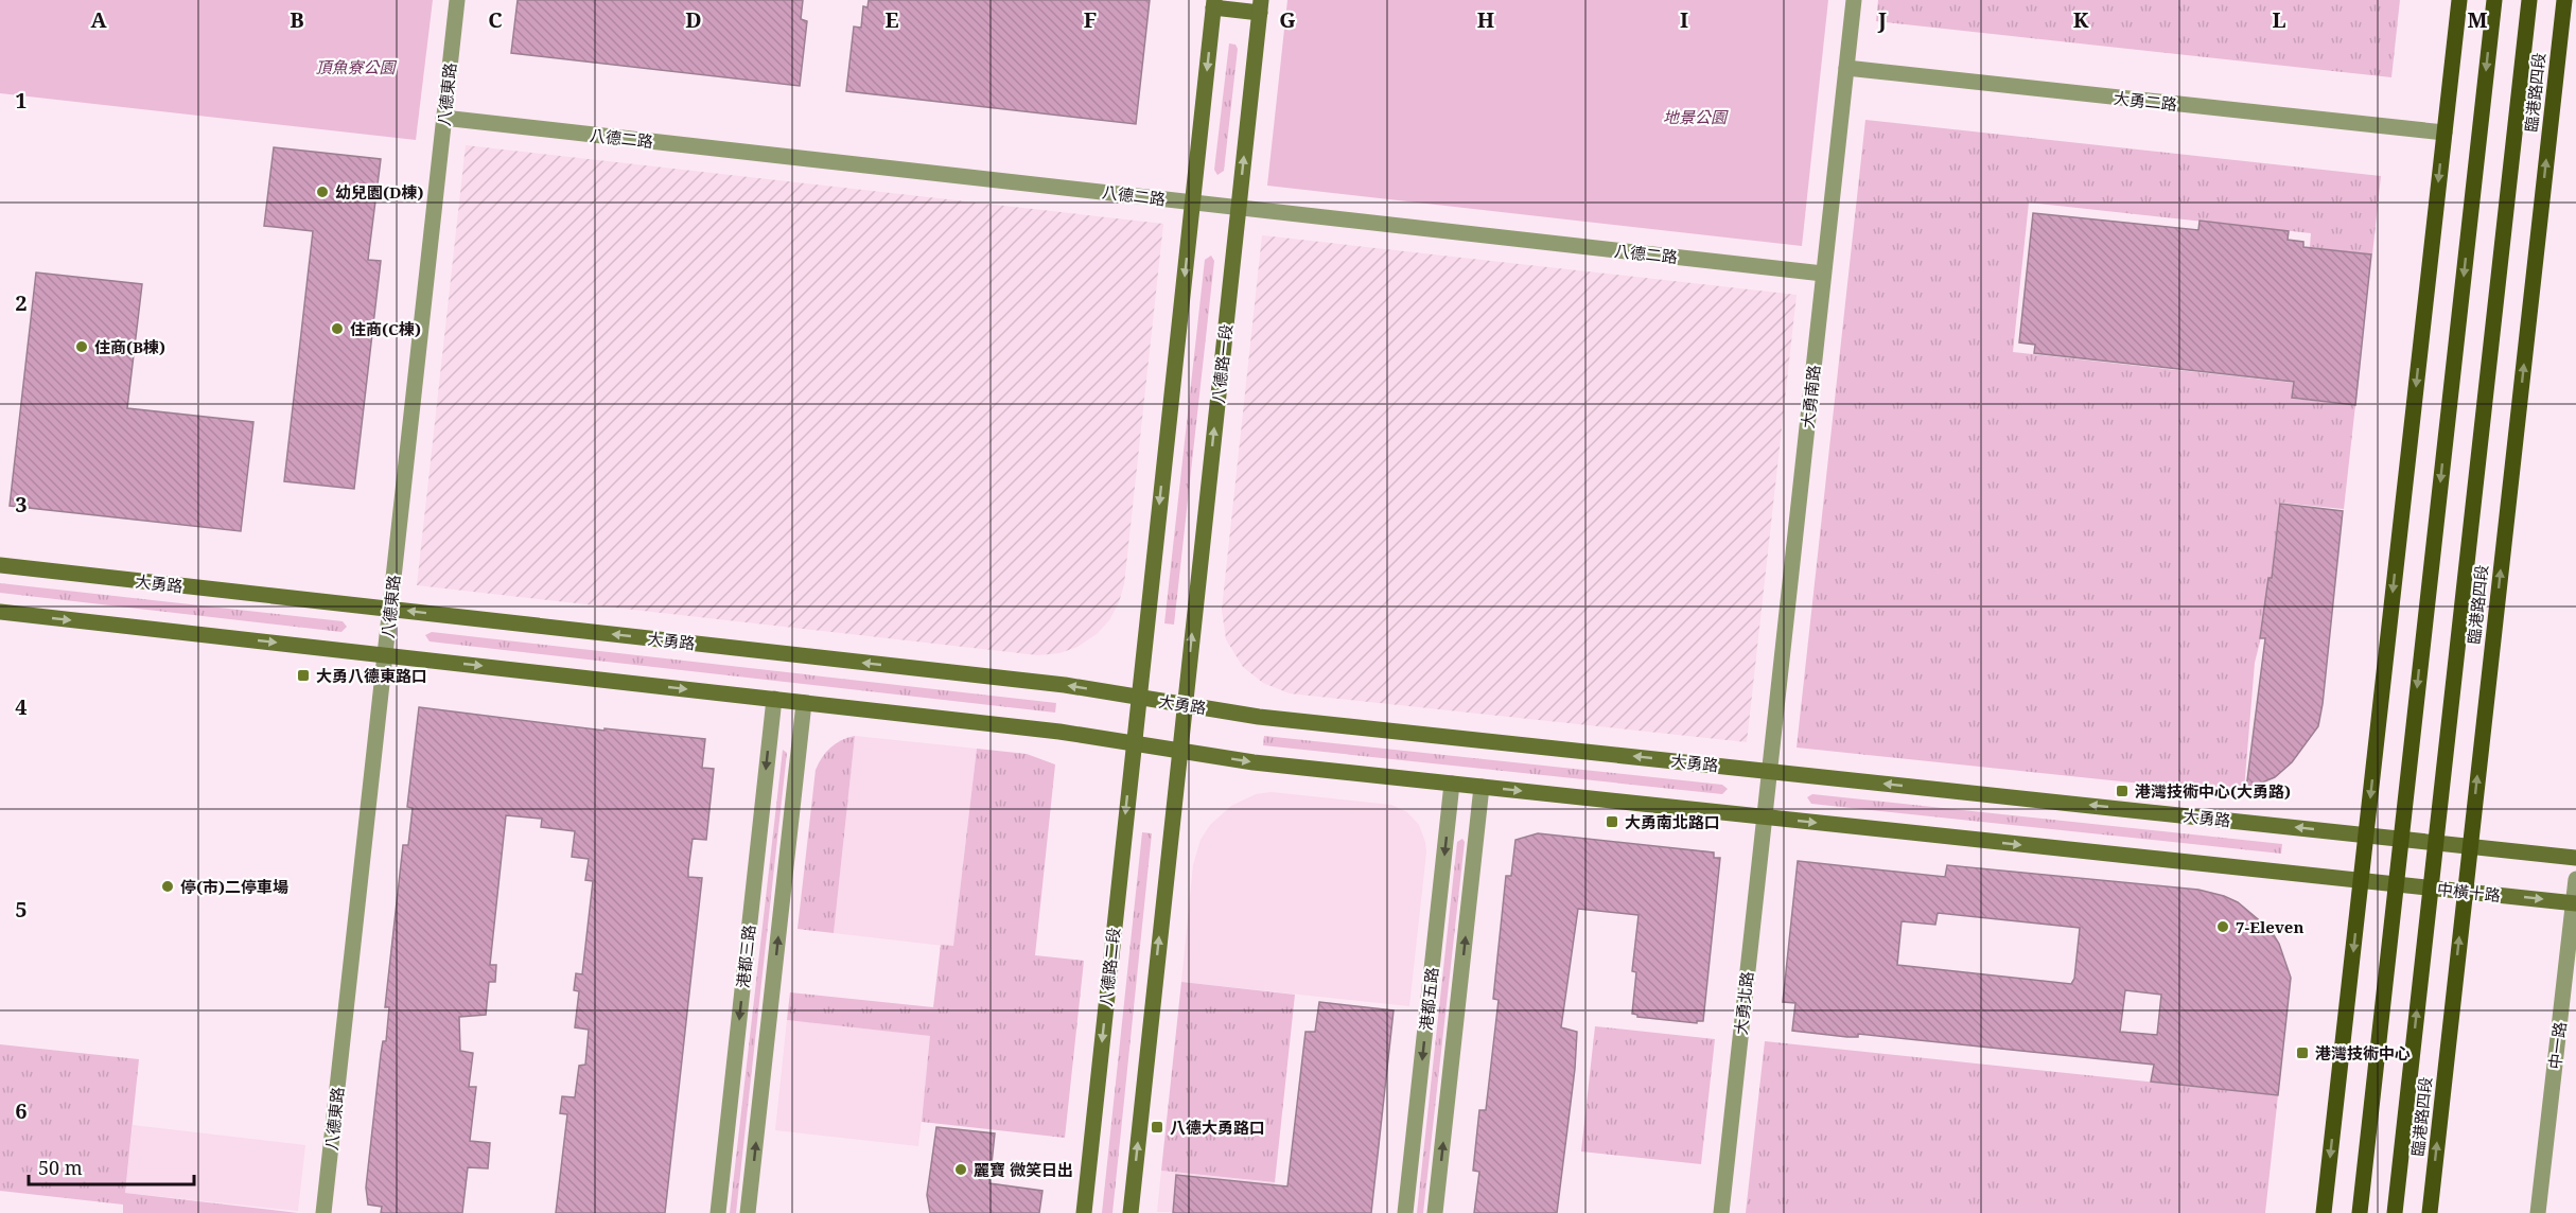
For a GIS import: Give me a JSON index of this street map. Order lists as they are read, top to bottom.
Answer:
{
  "streets": {
    "main road": ["臨港路四段"],
    "street": [
      "八德東路",
      "大勇二路",
      "八德二路",
      "八德路一段",
      "大勇南路",
      "大勇路",
      "中橫十路",
      "港都三路",
      "八德路二段",
      "港都五路",
      "大勇北路",
      "中一路"
    ]
  },
  "crossings": [
    ["臨港路四段", "中橫十路"],
    ["八德東路", "八德二路"],
    ["八德東路", "大勇路"],
    ["大勇二路", "大勇南路"],
    ["八德二路", "八德路一段"],
    ["八德二路", "大勇南路"],
    ["八德路一段", "大勇路"],
    ["大勇南路", "大勇路"],
    ["大勇南路", "大勇北路"],
    ["大勇路", "八德路二段"],
    ["中橫十路", "中一路"]
  ],
  "parks": ["頂魚寮公園", "地景公園"],
  "places": {
    "other": [
      "幼兒園(D棟)",
      "住商(C棟)",
      "住商(B棟)",
      "停(市)二停車場",
      "7-Eleven",
      "麗寶 微笑日出"
    ],
    "transit": [
      "大勇八德東路口",
      "港灣技術中心(大勇路)",
      "大勇南北路口",
      "港灣技術中心",
      "八德大勇路口"
    ]
  },
  "scale_bar": "50 m",
  "grid": {
    "columns": [
      "A",
      "B",
      "C",
      "D",
      "E",
      "F",
      "G",
      "H",
      "I",
      "J",
      "K",
      "L",
      "M"
    ],
    "rows": [
      "1",
      "2",
      "3",
      "4",
      "5",
      "6"
    ]
  }
}
